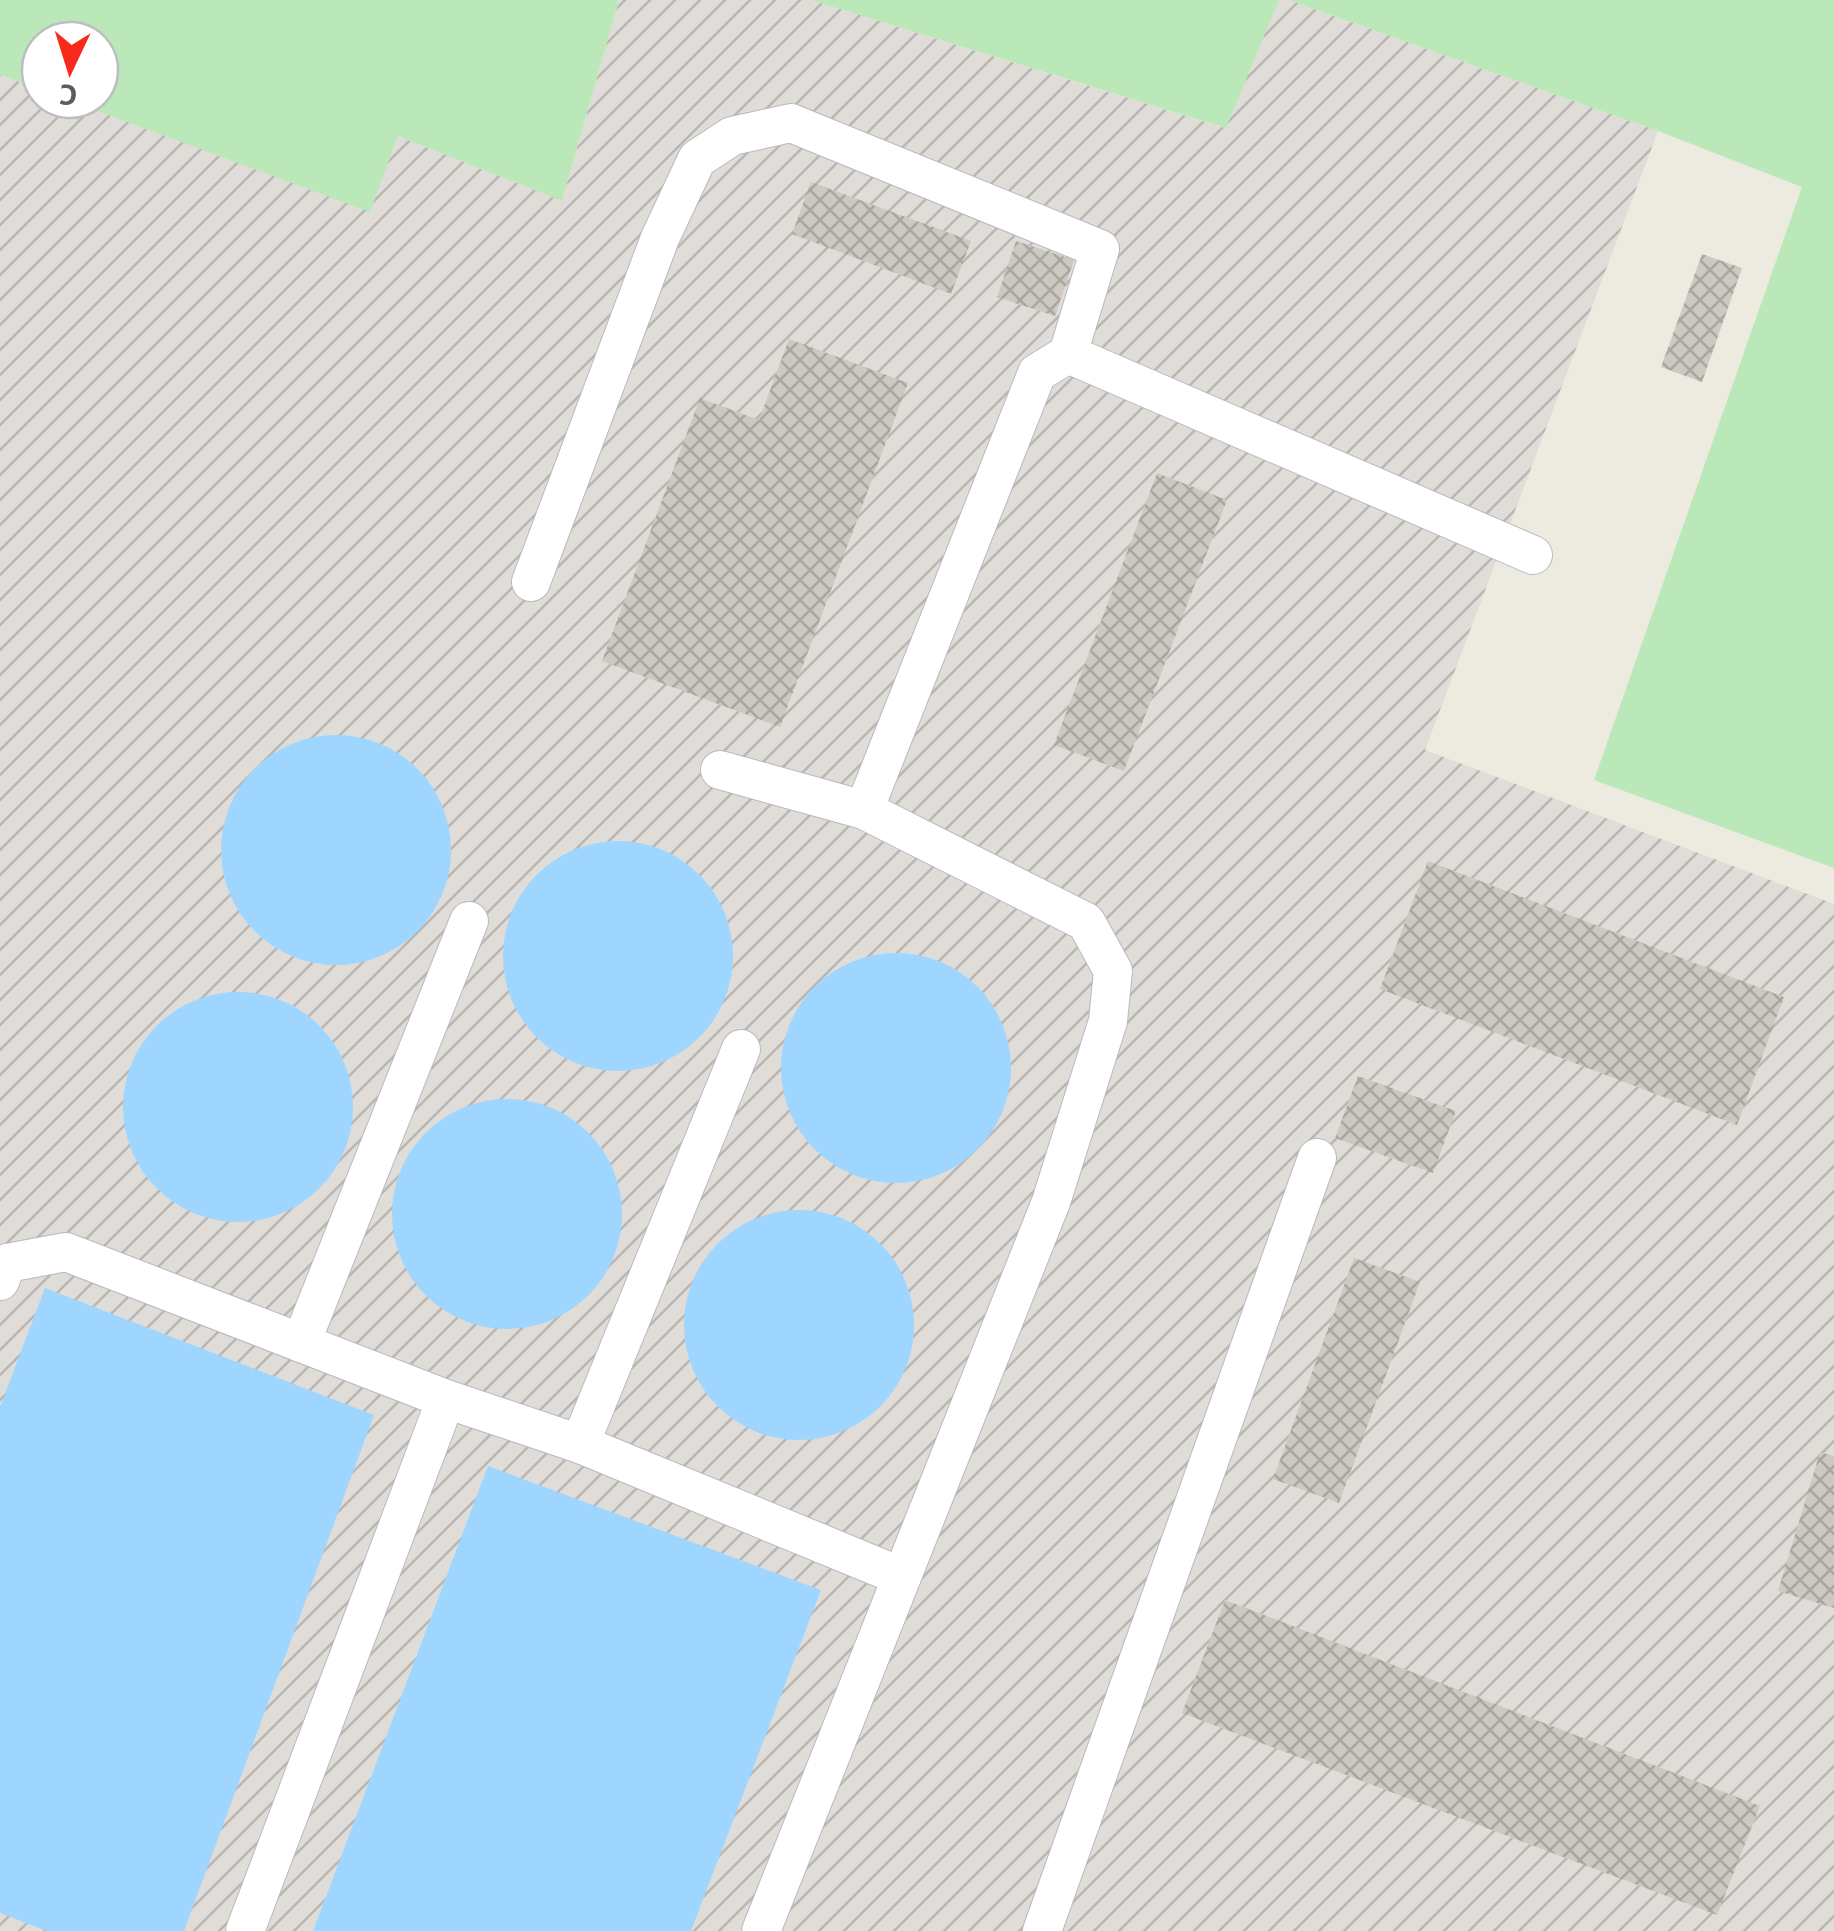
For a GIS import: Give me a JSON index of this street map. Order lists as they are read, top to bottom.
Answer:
{
  "north": "bottom"
}
